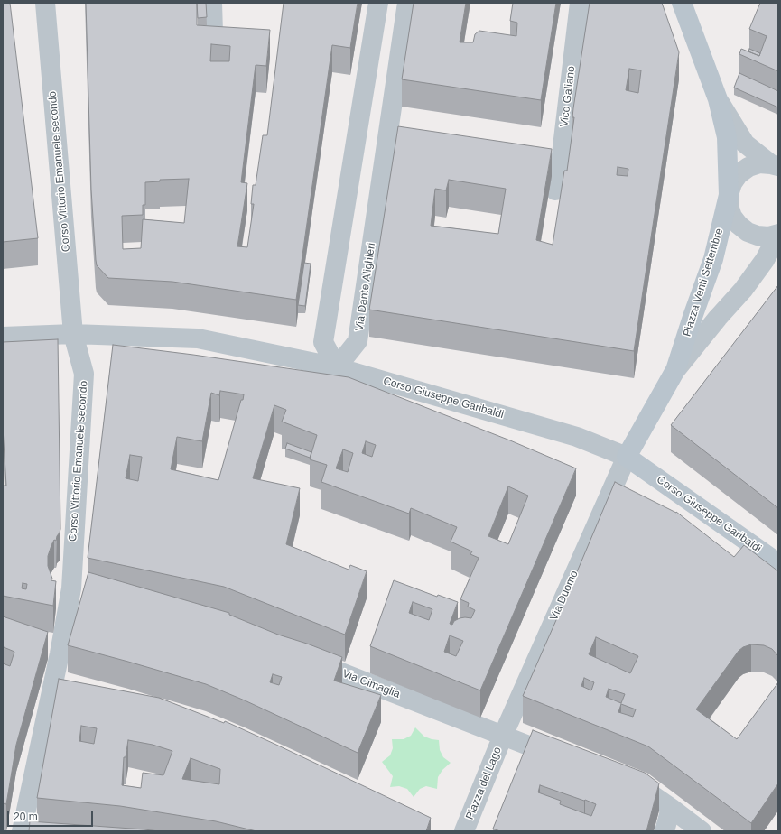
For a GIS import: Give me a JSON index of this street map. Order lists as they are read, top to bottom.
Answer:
{
  "streets": {
    "street": [
      "Vico Galiano",
      "Corso Vittorio Emanuele secondo",
      "Piazza Venti Settembre",
      "Via Dante Alighieri",
      "Corso Giuseppe Garibaldi",
      "Via Duomo",
      "Via Cimaglia",
      "Piazza del Lago"
    ]
  },
  "crossings": [
    ["Corso Vittorio Emanuele secondo", "Corso Giuseppe Garibaldi"],
    ["Piazza Venti Settembre", "Corso Giuseppe Garibaldi"],
    ["Piazza Venti Settembre", "Via Duomo"],
    ["Via Dante Alighieri", "Corso Giuseppe Garibaldi"],
    ["Corso Giuseppe Garibaldi", "Via Duomo"],
    ["Via Duomo", "Via Cimaglia"],
    ["Via Duomo", "Piazza del Lago"],
    ["Via Cimaglia", "Piazza del Lago"]
  ],
  "scale_bar": "20 m"
}
